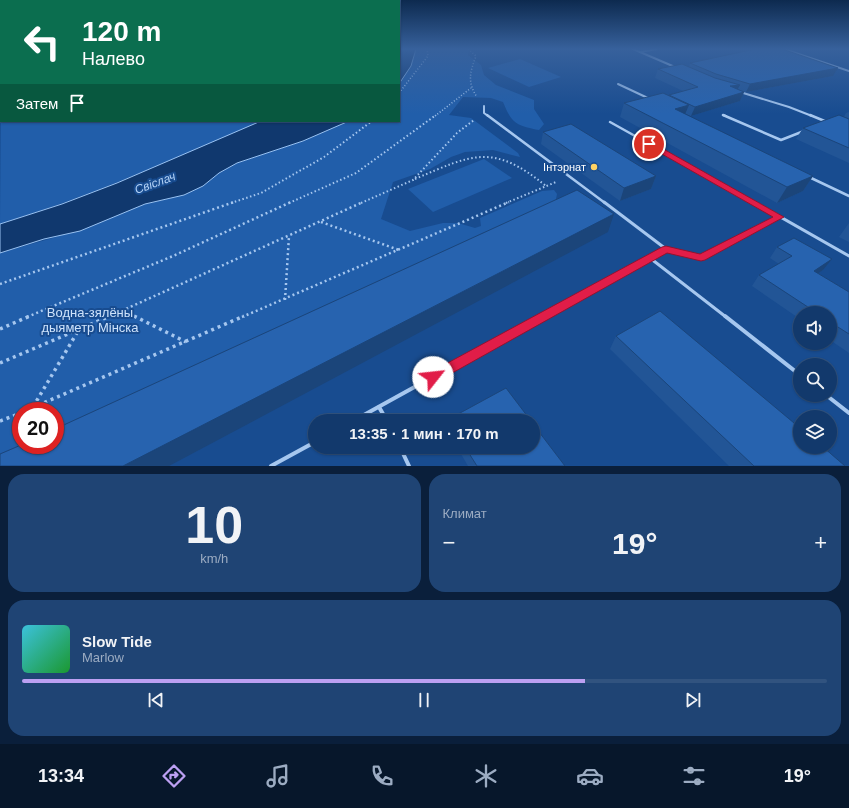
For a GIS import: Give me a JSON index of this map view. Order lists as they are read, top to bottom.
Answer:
{
  "water": ["Свіслач"],
  "parks": ["Водна-зялёны дыяметр Мінска"],
  "places": ["Інтэрнат"],
  "page": {
    "turn": ["120 m", "Налево"],
    "then": "Затем",
    "limit": "20",
    "trip": "13:35 · 1 мин · 170 m",
    "tile": [
      ["10", "km/h"],
      "Климат"
    ],
    "heat": ["−", "19°", "+"],
    "song": ["Slow Tide", "Marlow"],
    "tabs": ["13:34", "19°"]
  }
}
